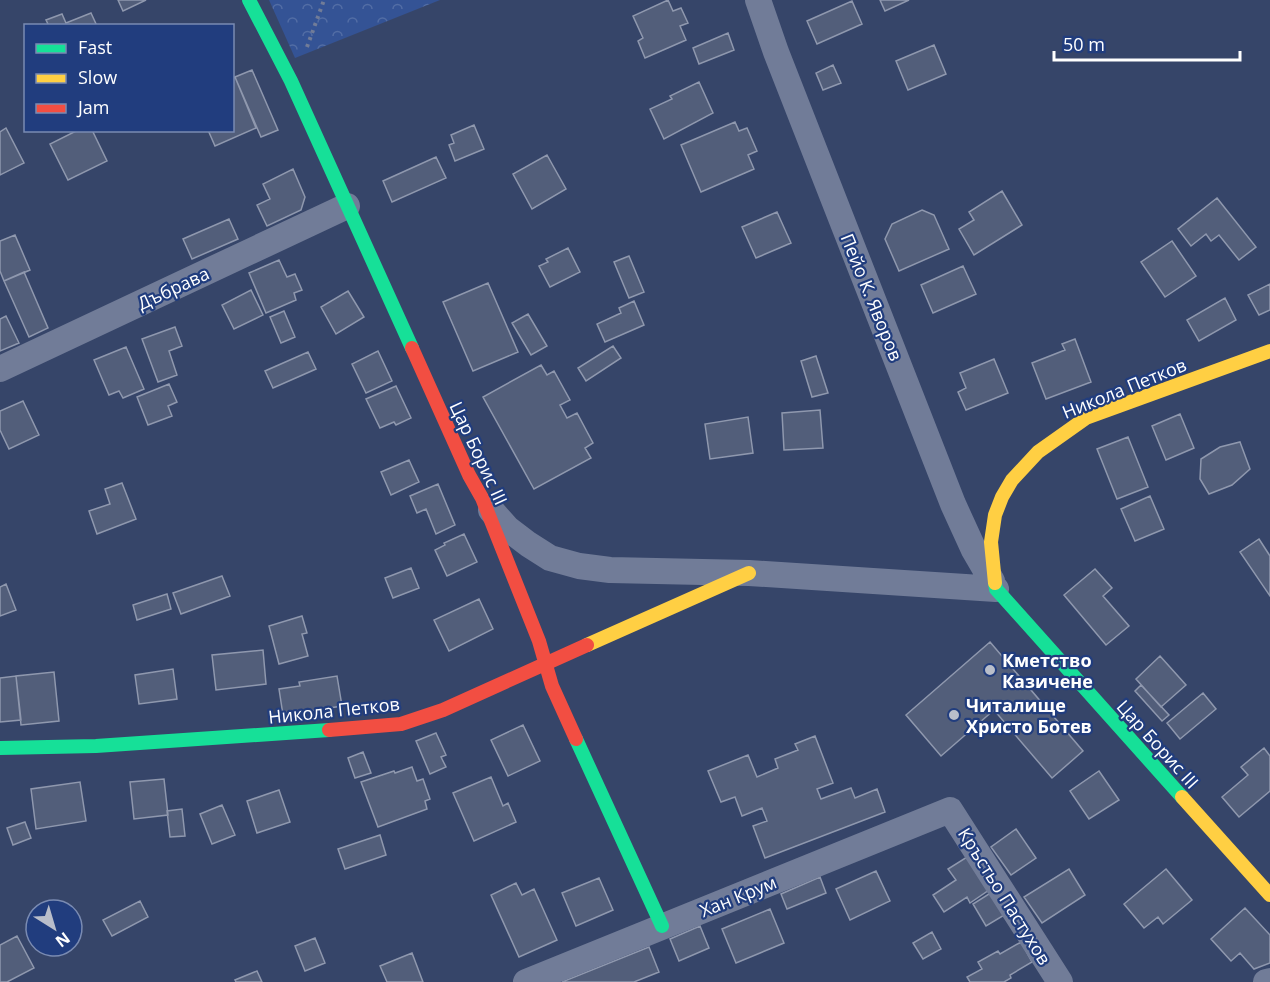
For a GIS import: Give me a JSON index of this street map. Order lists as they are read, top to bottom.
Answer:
{
  "streets": {
    "street": [
      "Дъбрава",
      "Пейо К. Яворов",
      "Никола Петков",
      "Цар Борис III",
      "Хан Крум",
      "Кръстьо Пастухов"
    ]
  },
  "crossings": [
    ["Дъбрава", "Цар Борис III"],
    ["Пейо К. Яворов", "Никола Петков"],
    ["Пейо К. Яворов", "Цар Борис III"],
    ["Никола Петков", "Цар Борис III"],
    ["Цар Борис III", "Хан Крум"],
    ["Хан Крум", "Кръстьо Пастухов"]
  ],
  "places": ["Кметство Казичене", "Читалище Христо Ботев"],
  "legend": ["Fast", "Slow", "Jam"],
  "scale_bar": "50 m",
  "north": "bottom right"
}
